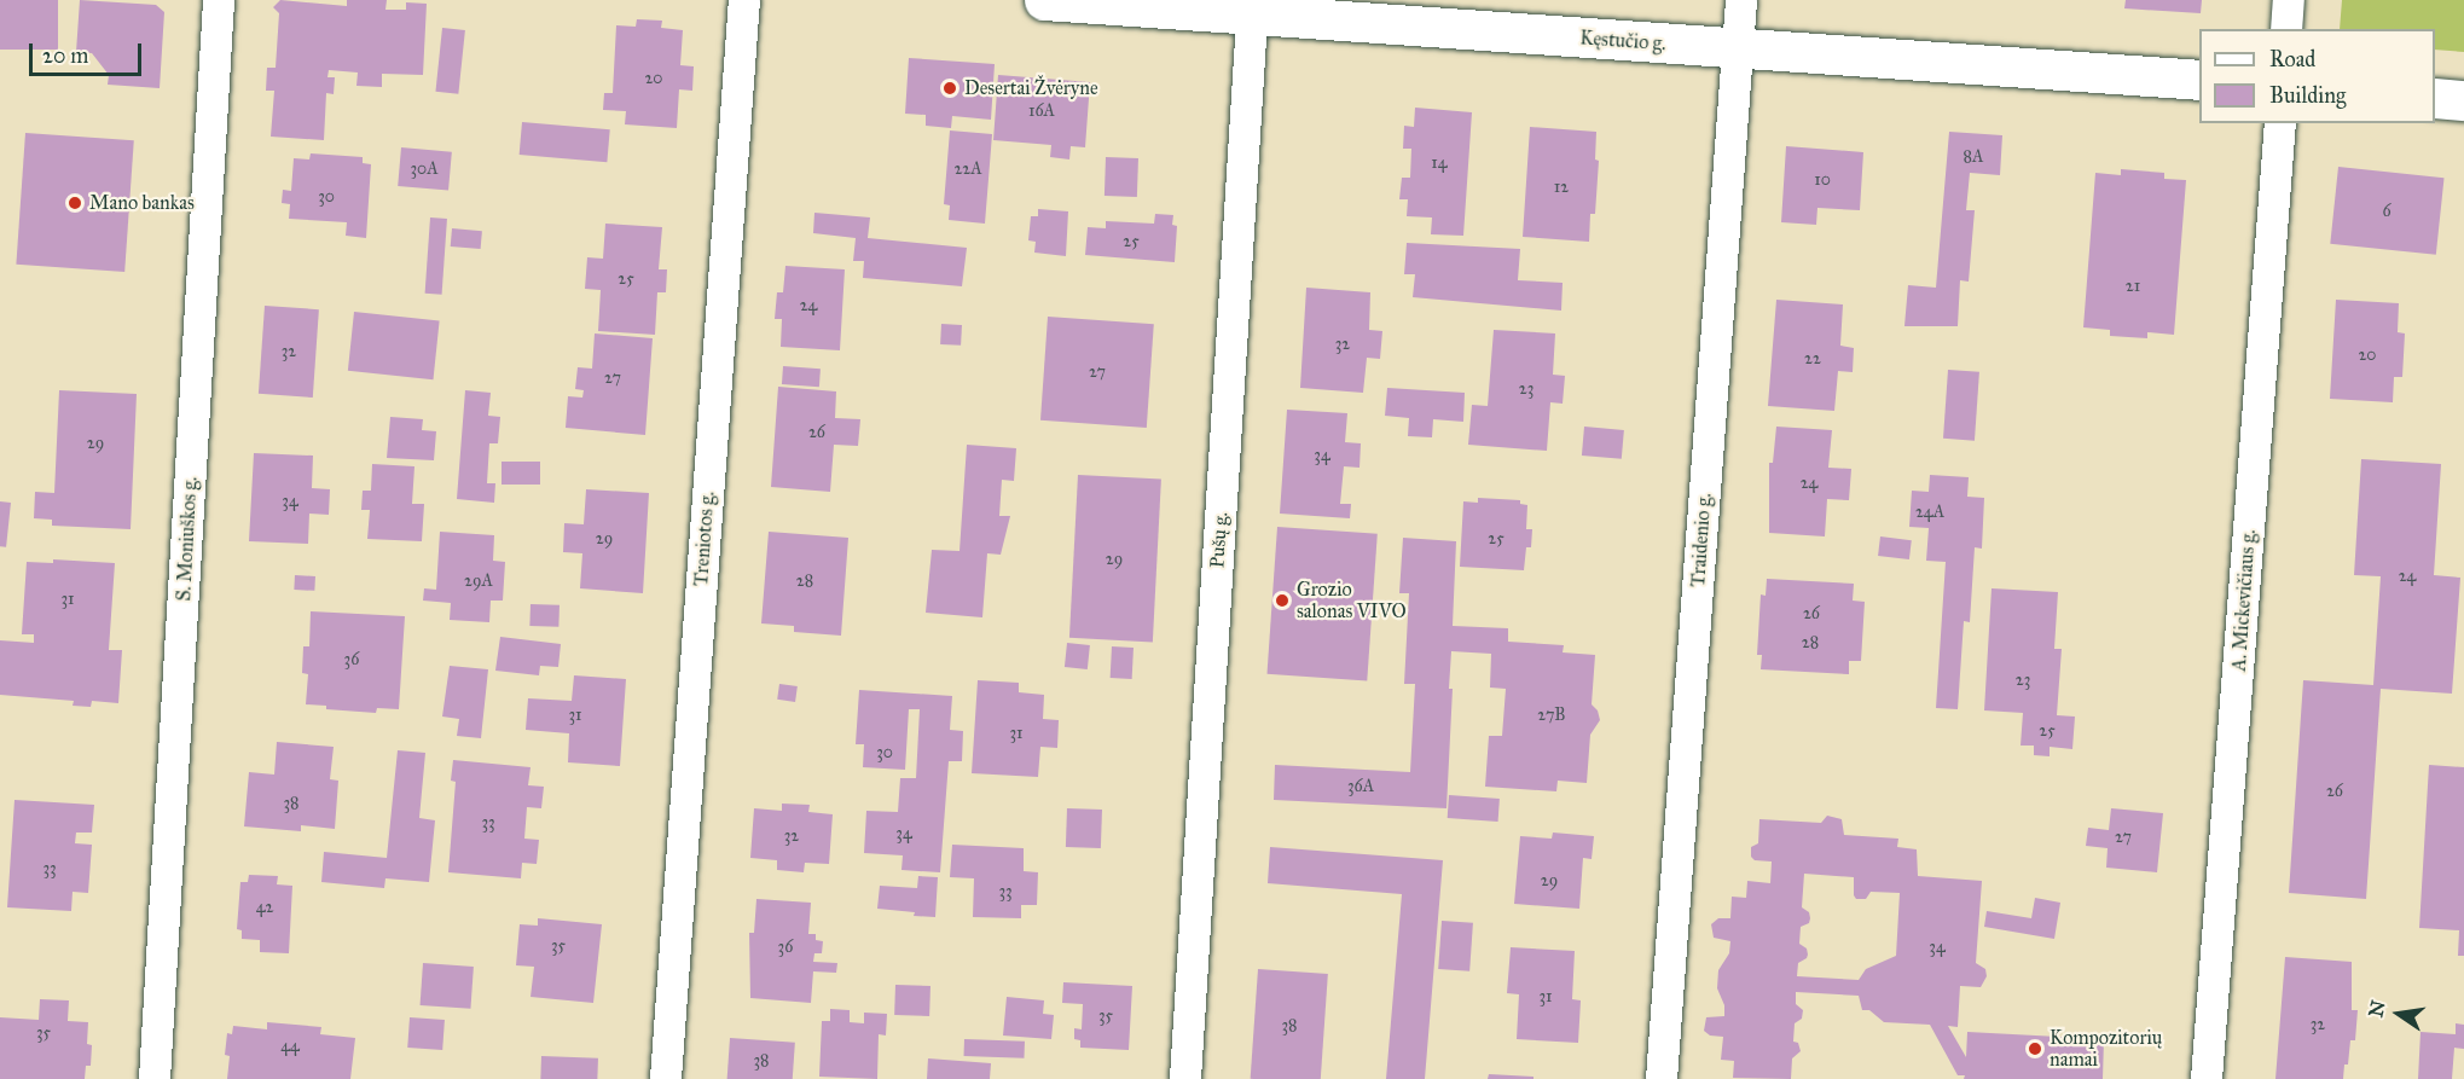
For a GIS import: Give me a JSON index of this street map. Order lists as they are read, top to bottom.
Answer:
{
  "streets": {
    "main road": ["Kęstučio g."],
    "street": [
      "S. Moniuškos g.",
      "Treniotos g.",
      "Pušų g.",
      "Traidenio g.",
      "A. Mickevičiaus g."
    ]
  },
  "crossings": [
    ["Kęstučio g.", "Pušų g."],
    ["Kęstučio g.", "Traidenio g."]
  ],
  "places": [
    "Desertai Žvėryne",
    "Mano bankas",
    "Grozio salonas VIVO",
    "Kompozitorių namai"
  ],
  "house_numbers": [
    "20",
    "16A",
    "8A",
    "14",
    "30A",
    "22A",
    "10",
    "12",
    "30",
    "6",
    "25",
    "25",
    "21",
    "24",
    "32",
    "32",
    "20",
    "22",
    "27",
    "27",
    "23",
    "26",
    "29",
    "34",
    "24",
    "34",
    "24A",
    "29",
    "25",
    "29",
    "24",
    "29A",
    "28",
    "31",
    "26",
    "28",
    "36",
    "23",
    "31",
    "27B",
    "25",
    "31",
    "30",
    "36A",
    "26",
    "38",
    "33",
    "34",
    "32",
    "27",
    "33",
    "29",
    "33",
    "42",
    "35",
    "36",
    "34",
    "31",
    "35",
    "32",
    "38",
    "35",
    "44",
    "38"
  ],
  "legend": ["Road", "Building"],
  "scale_bar": "20 m",
  "north": "left"
}
